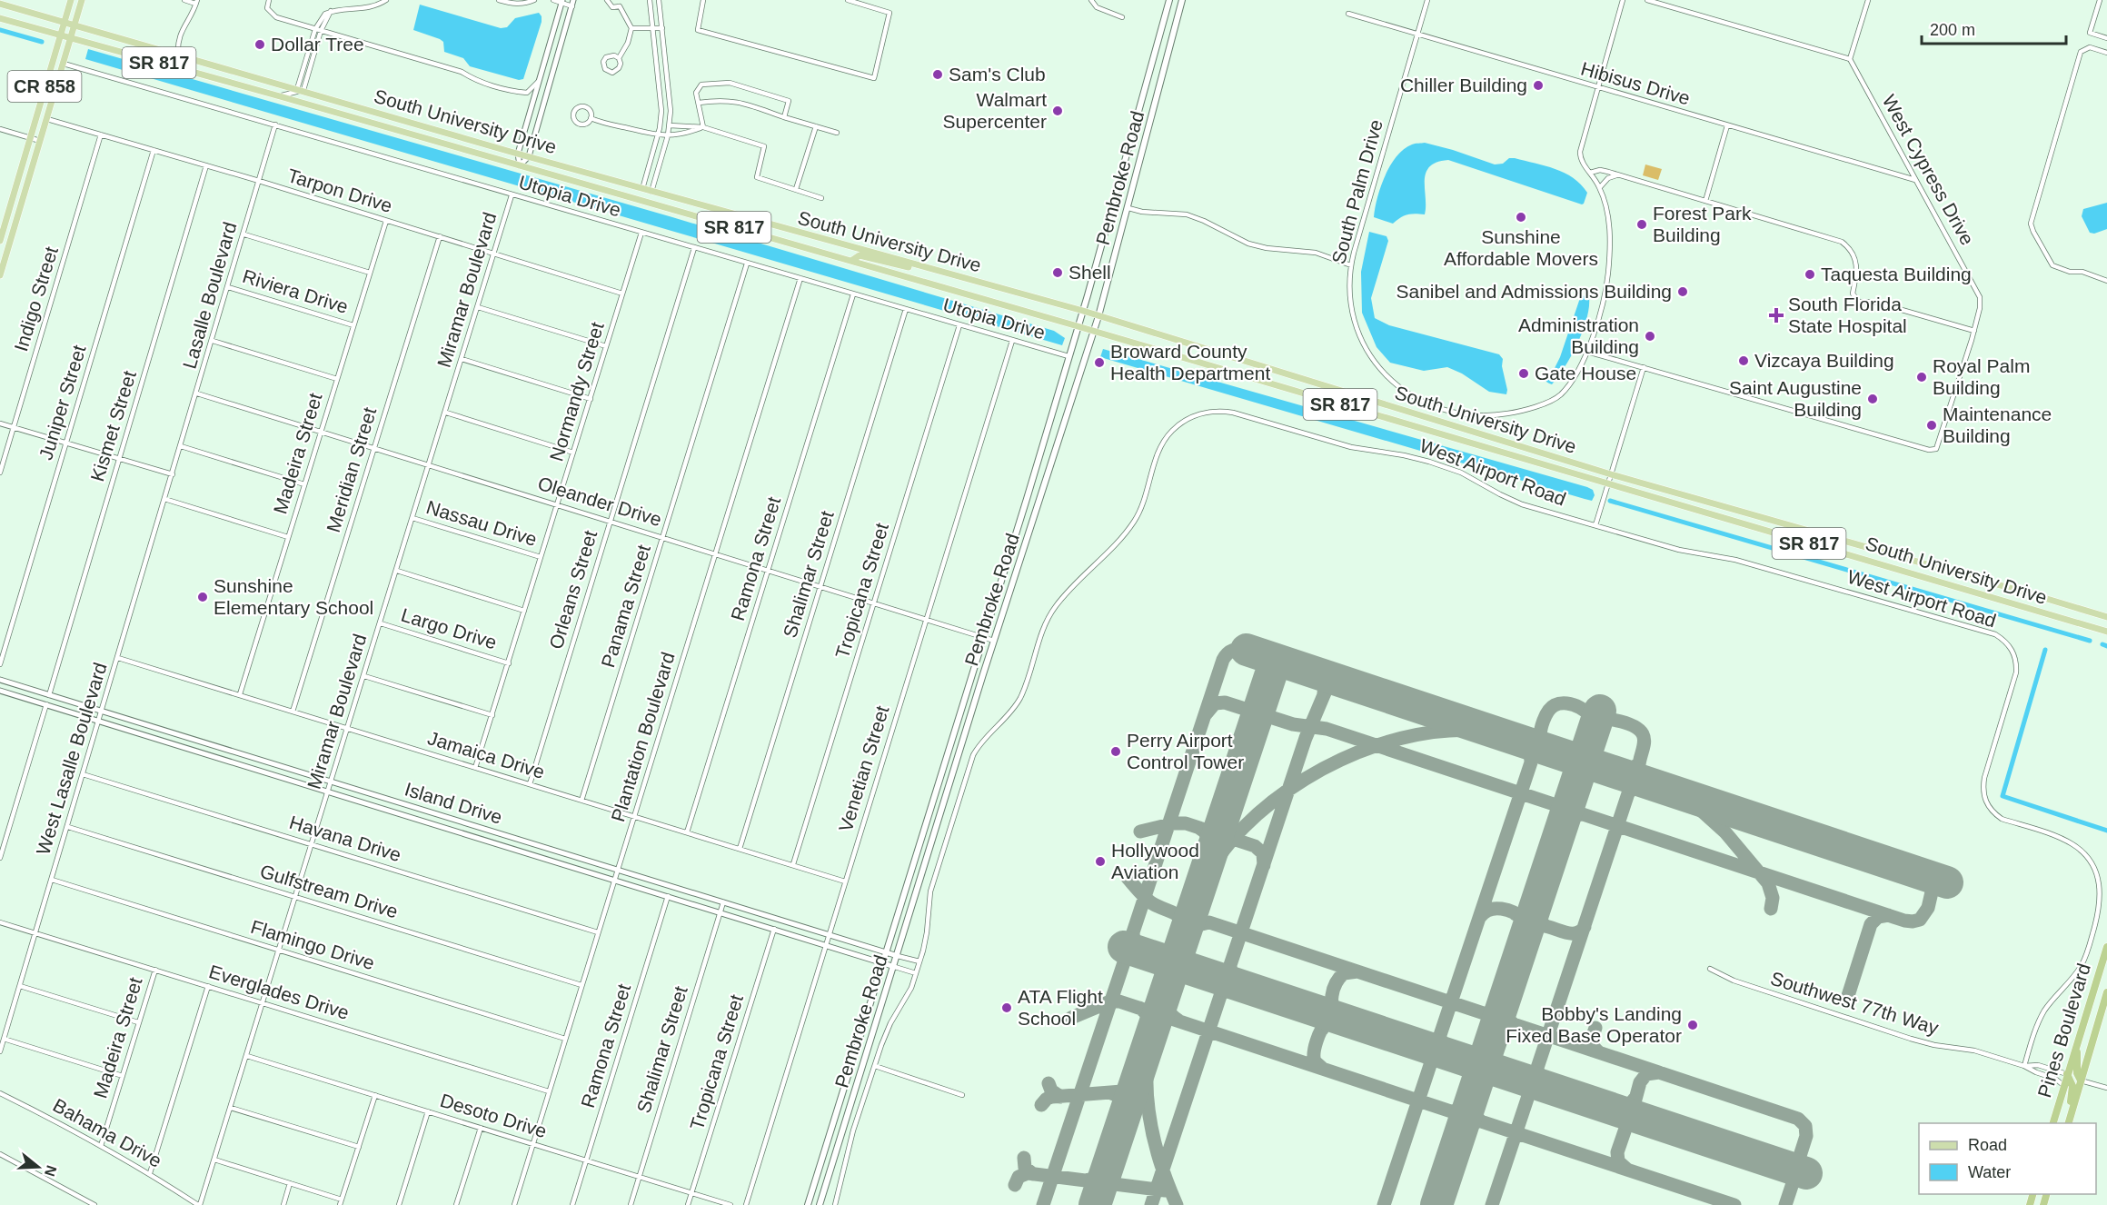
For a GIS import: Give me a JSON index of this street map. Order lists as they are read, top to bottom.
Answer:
{
  "streets": {
    "highway": ["Pines Boulevard"],
    "main road": [
      "SR 817",
      "CR 858",
      "South University Drive",
      "Pembroke Road"
    ],
    "street": [
      "Hibisus Drive",
      "West Cypress Drive",
      "Tarpon Drive",
      "South Palm Drive",
      "Utopia Drive",
      "Miramar Boulevard",
      "Riviera Drive",
      "Lasalle Boulevard",
      "Indigo Street",
      "Normandy Street",
      "Juniper Street",
      "Kismet Street",
      "Madeira Street",
      "Meridian Street",
      "West Airport Road",
      "Oleander Drive",
      "Nassau Drive",
      "Ramona Street",
      "Shalimar Street",
      "Orleans Street",
      "Tropicana Street",
      "Panama Street",
      "Largo Drive",
      "Plantation Boulevard",
      "Jamaica Drive",
      "West Lasalle Boulevard",
      "Venetian Street",
      "Island Drive",
      "Havana Drive",
      "Gulfstream Drive",
      "Flamingo Drive",
      "Everglades Drive",
      "Southwest 77th Way",
      "Desoto Drive",
      "Bahama Drive"
    ]
  },
  "crossings": [
    ["Hibisus Drive", "West Cypress Drive"],
    ["Hibisus Drive", "South Palm Drive"],
    ["CR 858", "South University Drive"],
    ["CR 858", "Tarpon Drive"],
    ["CR 858", "Utopia Drive"],
    ["South University Drive", "Pembroke Road"],
    ["Pembroke Road", "Utopia Drive"],
    ["Pembroke Road", "Oleander Drive"],
    ["Pembroke Road", "Island Drive"],
    ["Tarpon Drive", "Miramar Boulevard"],
    ["Tarpon Drive", "Lasalle Boulevard"],
    ["Tarpon Drive", "Indigo Street"],
    ["Tarpon Drive", "Normandy Street"],
    ["Tarpon Drive", "Juniper Street"],
    ["Tarpon Drive", "Kismet Street"],
    ["Tarpon Drive", "Madeira Street"],
    ["Tarpon Drive", "Meridian Street"],
    ["Utopia Drive", "Miramar Boulevard"],
    ["Utopia Drive", "Lasalle Boulevard"],
    ["Utopia Drive", "Normandy Street"],
    ["Utopia Drive", "Ramona Street"],
    ["Utopia Drive", "Shalimar Street"],
    ["Utopia Drive", "Orleans Street"],
    ["Utopia Drive", "Tropicana Street"],
    ["Utopia Drive", "Panama Street"],
    ["Utopia Drive", "Plantation Boulevard"],
    ["Utopia Drive", "Venetian Street"],
    ["Miramar Boulevard", "Oleander Drive"],
    ["Miramar Boulevard", "Nassau Drive"],
    ["Miramar Boulevard", "Largo Drive"],
    ["Miramar Boulevard", "Jamaica Drive"],
    ["Miramar Boulevard", "Island Drive"],
    ["Miramar Boulevard", "Havana Drive"],
    ["Miramar Boulevard", "Gulfstream Drive"],
    ["Miramar Boulevard", "Flamingo Drive"],
    ["Miramar Boulevard", "Everglades Drive"],
    ["Miramar Boulevard", "Desoto Drive"],
    ["Miramar Boulevard", "Bahama Drive"],
    ["Riviera Drive", "Lasalle Boulevard"],
    ["Riviera Drive", "Madeira Street"],
    ["Lasalle Boulevard", "Oleander Drive"],
    ["Lasalle Boulevard", "West Lasalle Boulevard"],
    ["Normandy Street", "Oleander Drive"],
    ["Normandy Street", "Nassau Drive"],
    ["Normandy Street", "Largo Drive"],
    ["Normandy Street", "Jamaica Drive"],
    ["Kismet Street", "Island Drive"],
    ["Madeira Street", "Oleander Drive"],
    ["Madeira Street", "Jamaica Drive"],
    ["Madeira Street", "Everglades Drive"],
    ["Madeira Street", "Bahama Drive"],
    ["Meridian Street", "Oleander Drive"],
    ["Meridian Street", "Jamaica Drive"],
    ["West Airport Road", "Southwest 77th Way"],
    ["Oleander Drive", "Ramona Street"],
    ["Oleander Drive", "Shalimar Street"],
    ["Oleander Drive", "Orleans Street"],
    ["Oleander Drive", "Tropicana Street"],
    ["Oleander Drive", "Panama Street"],
    ["Oleander Drive", "Plantation Boulevard"],
    ["Oleander Drive", "Venetian Street"],
    ["Ramona Street", "Jamaica Drive"],
    ["Ramona Street", "Island Drive"],
    ["Ramona Street", "Desoto Drive"],
    ["Shalimar Street", "Jamaica Drive"],
    ["Shalimar Street", "Island Drive"],
    ["Shalimar Street", "Desoto Drive"],
    ["Orleans Street", "Jamaica Drive"],
    ["Tropicana Street", "Jamaica Drive"],
    ["Tropicana Street", "Island Drive"],
    ["Tropicana Street", "Desoto Drive"],
    ["Panama Street", "Jamaica Drive"],
    ["Plantation Boulevard", "Jamaica Drive"],
    ["Plantation Boulevard", "Island Drive"],
    ["Plantation Boulevard", "Havana Drive"],
    ["Plantation Boulevard", "Gulfstream Drive"],
    ["Plantation Boulevard", "Flamingo Drive"],
    ["Plantation Boulevard", "Everglades Drive"],
    ["Plantation Boulevard", "Desoto Drive"],
    ["Jamaica Drive", "West Lasalle Boulevard"],
    ["Jamaica Drive", "Venetian Street"],
    ["West Lasalle Boulevard", "Island Drive"],
    ["West Lasalle Boulevard", "Havana Drive"],
    ["West Lasalle Boulevard", "Gulfstream Drive"],
    ["West Lasalle Boulevard", "Flamingo Drive"],
    ["West Lasalle Boulevard", "Everglades Drive"],
    ["Venetian Street", "Island Drive"],
    ["Southwest 77th Way", "Pines Boulevard"]
  ],
  "places": {
    "other": [
      "Dollar Tree",
      "Sam's Club",
      "Chiller Building",
      "Walmart Supercenter",
      "Sunshine Affordable Movers",
      "Forest Park Building",
      "Shell",
      "Taquesta Building",
      "Sanibel and Admissions Building",
      "Administration Building",
      "Vizcaya Building",
      "Broward County Health Department",
      "Gate House",
      "Royal Palm Building",
      "Saint Augustine Building",
      "Maintenance Building",
      "Sunshine Elementary School",
      "Perry Airport Control Tower",
      "Hollywood Aviation",
      "ATA Flight School",
      "Bobby's Landing Fixed Base Operator"
    ],
    "health": ["South Florida State Hospital"]
  },
  "legend": ["Road", "Water"],
  "scale_bar": "200 m",
  "north": "right"
}
